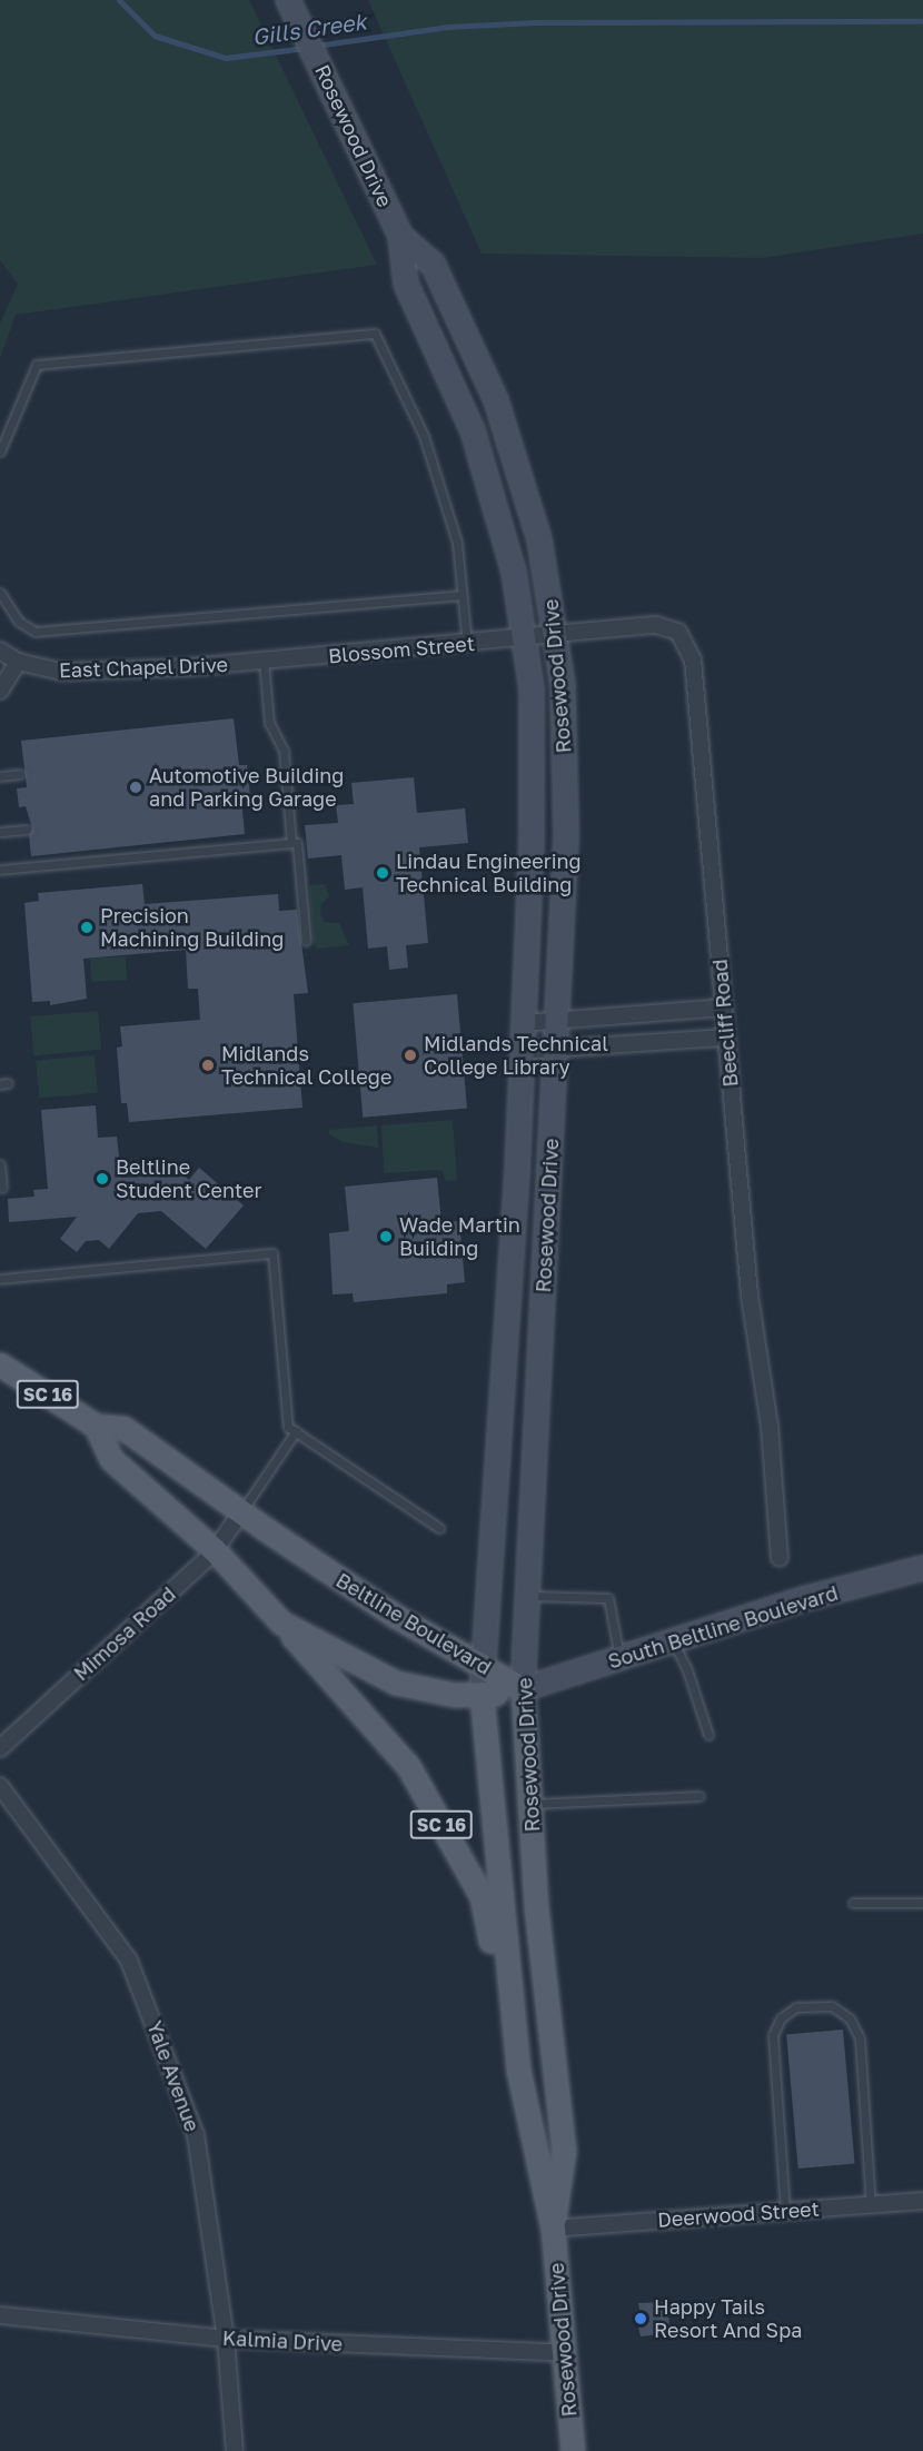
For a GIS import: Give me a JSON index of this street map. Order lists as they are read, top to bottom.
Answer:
{
  "streets": {
    "main road": [
      "Rosewood Drive",
      "SC 16",
      "Beltline Boulevard",
      "South Beltline Boulevard"
    ],
    "street": [
      "Blossom Street",
      "East Chapel Drive",
      "Beecliff Road",
      "Mimosa Road",
      "Yale Avenue",
      "Deerwood Street",
      "Kalmia Drive"
    ]
  },
  "crossings": [
    ["Rosewood Drive", "Blossom Street"],
    ["Rosewood Drive", "Beecliff Road"],
    ["Rosewood Drive", "SC 16"],
    ["Rosewood Drive", "Beltline Boulevard"],
    ["Rosewood Drive", "South Beltline Boulevard"],
    ["Rosewood Drive", "Deerwood Street"],
    ["Rosewood Drive", "Kalmia Drive"],
    ["Blossom Street", "East Chapel Drive"],
    ["Blossom Street", "Beecliff Road"],
    ["SC 16", "Beltline Boulevard"],
    ["Beltline Boulevard", "South Beltline Boulevard"],
    ["Beltline Boulevard", "Mimosa Road"],
    ["Yale Avenue", "Kalmia Drive"]
  ],
  "water": ["Gills Creek"],
  "places": [
    "Automotive Building and Parking Garage",
    "Lindau Engineering Technical Building",
    "Precision Machining Building",
    "Midlands Technical College Library",
    "Midlands Technical College",
    "Beltline Student Center",
    "Wade Martin Building",
    "Happy Tails Resort And Spa"
  ]
}
